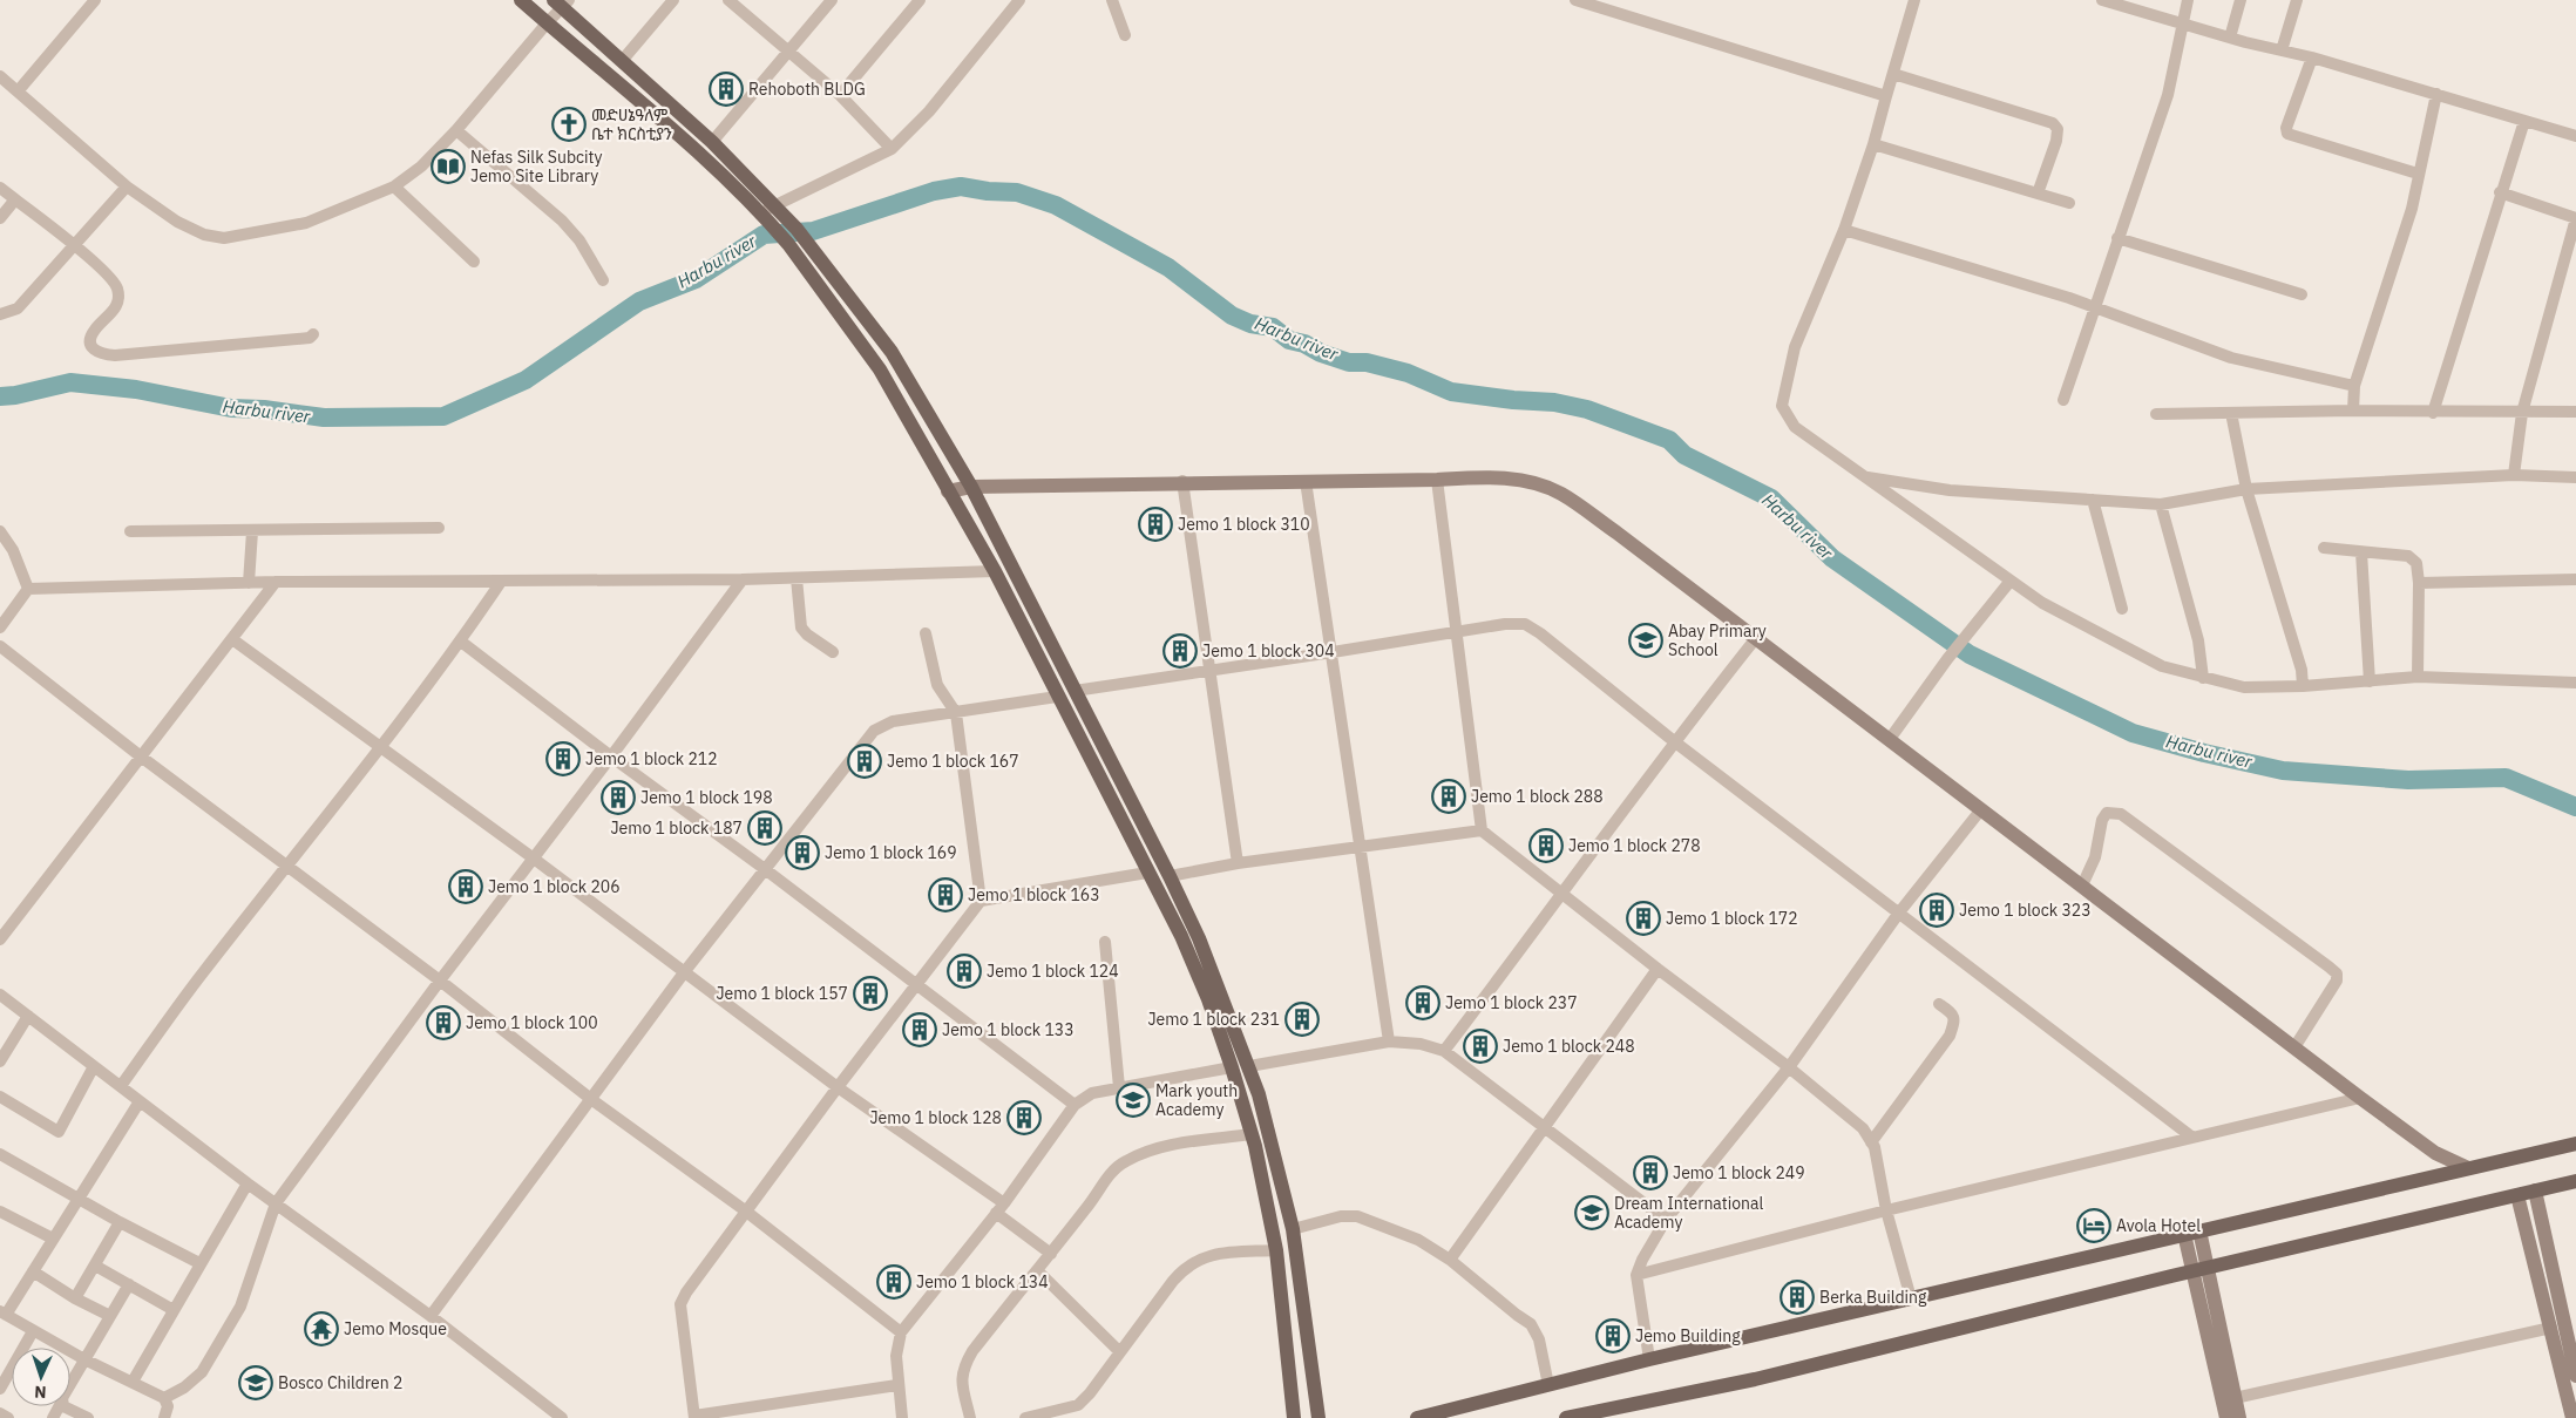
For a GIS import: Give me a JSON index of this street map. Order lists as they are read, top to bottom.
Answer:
{
  "water": ["Harbu river"],
  "places": {
    "building": [
      "Rehoboth BLDG",
      "Jemo 1 block 310",
      "Jemo 1 block 304",
      "Jemo 1 block 212",
      "Jemo 1 block 167",
      "Jemo 1 block 288",
      "Jemo 1 block 198",
      "Jemo 1 block 187",
      "Jemo 1 block 278",
      "Jemo 1 block 169",
      "Jemo 1 block 206",
      "Jemo 1 block 163",
      "Jemo 1 block 323",
      "Jemo 1 block 172",
      "Jemo 1 block 124",
      "Jemo 1 block 157",
      "Jemo 1 block 237",
      "Jemo 1 block 231",
      "Jemo 1 block 100",
      "Jemo 1 block 133",
      "Jemo 1 block 248",
      "Jemo 1 block 128",
      "Jemo 1 block 249",
      "Jemo 1 block 134",
      "Berka Building",
      "Jemo Building"
    ],
    "church": ["መድሀኔዓለም ቤተ ክርስቲያን"],
    "library": ["Nefas Silk Subcity Jemo Site Library"],
    "school or university": [
      "Abay Primary School",
      "Mark youth Academy",
      "Dream International Academy",
      "Bosco Children 2"
    ],
    "hotel": ["Avola Hotel"],
    "temple": ["Jemo Mosque"]
  },
  "north": "bottom"
}
